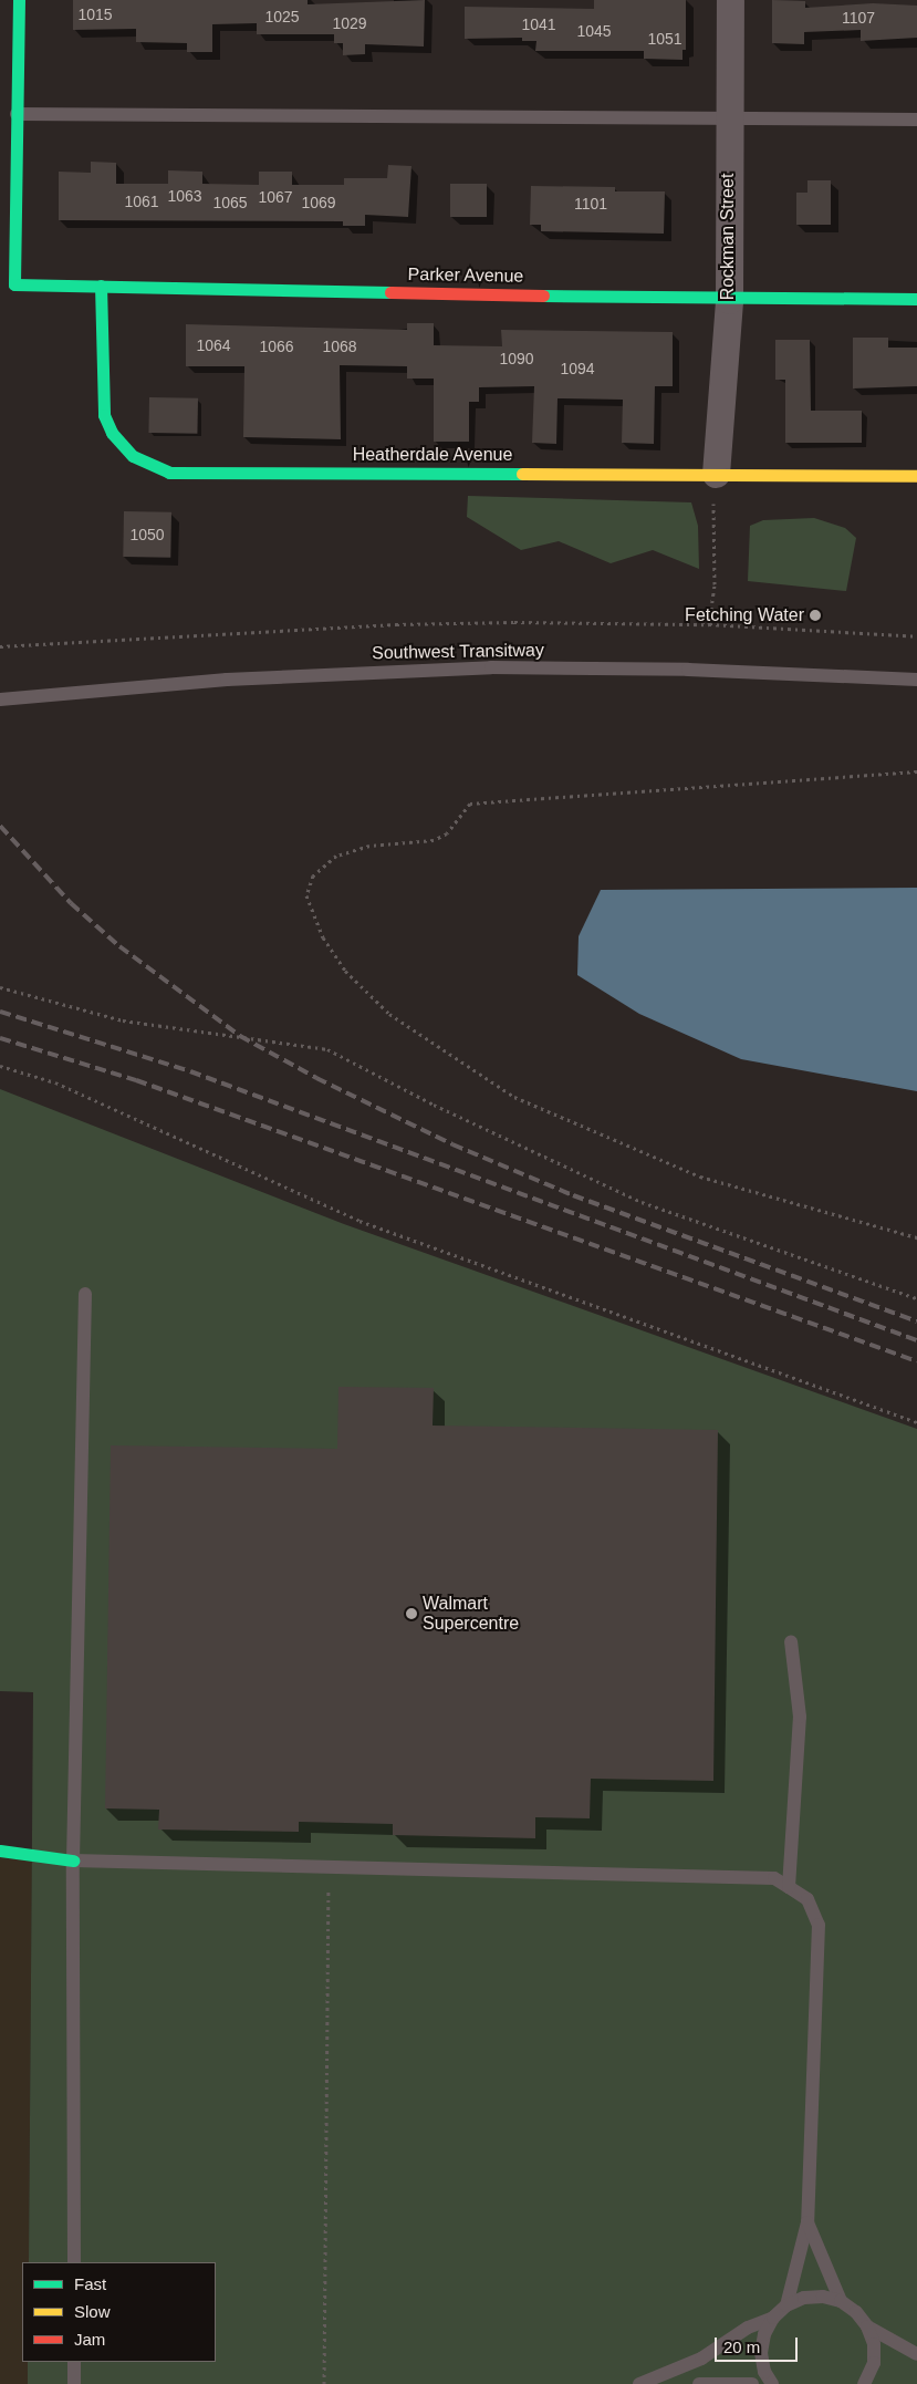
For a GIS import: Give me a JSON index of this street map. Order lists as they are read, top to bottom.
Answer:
{
  "streets": {
    "street": ["Rockman Street", "Parker Avenue", "Heatherdale Avenue"],
    "lane": ["Southwest Transitway"]
  },
  "crossings": [
    ["Rockman Street", "Parker Avenue"],
    ["Rockman Street", "Heatherdale Avenue"],
    ["Parker Avenue", "Heatherdale Avenue"]
  ],
  "places": ["Fetching Water", "Walmart Supercentre"],
  "house_numbers": [
    "1015",
    "1025",
    "1107",
    "1029",
    "1041",
    "1045",
    "1051",
    "1063",
    "1067",
    "1061",
    "1065",
    "1069",
    "1101",
    "1064",
    "1066",
    "1068",
    "1090",
    "1094",
    "1050"
  ],
  "legend": ["Fast", "Slow", "Jam"],
  "scale_bar": "20 m"
}
